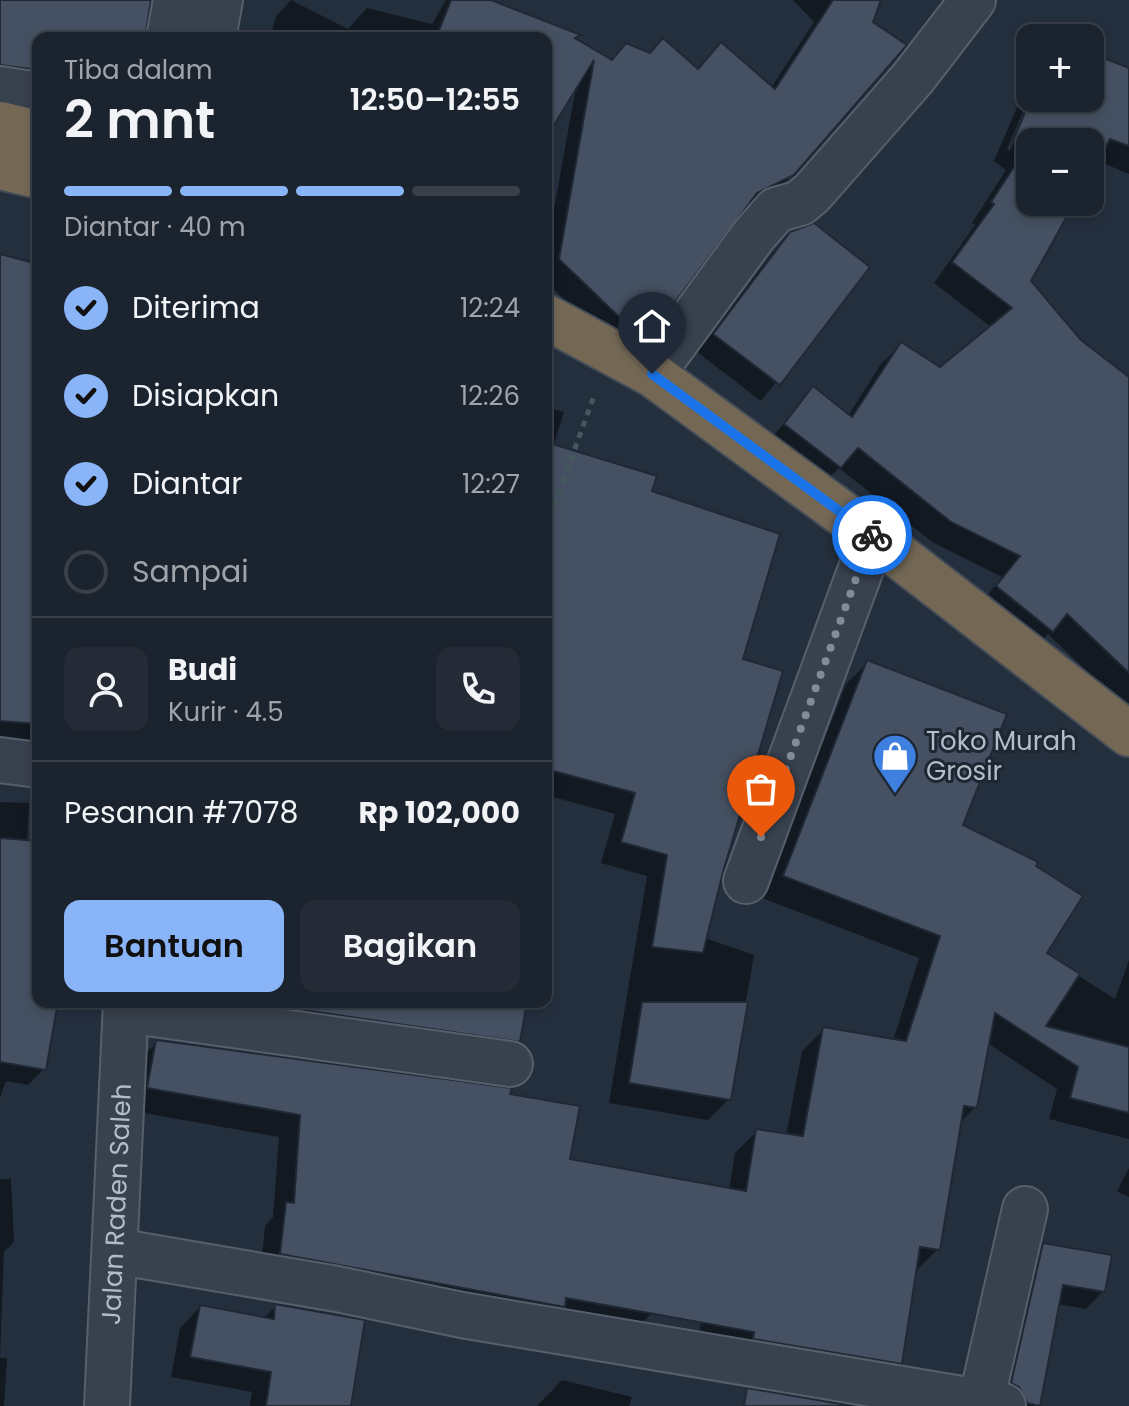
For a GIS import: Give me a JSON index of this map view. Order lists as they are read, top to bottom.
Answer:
{
  "streets": {
    "street": ["Jalan Raden Saleh"]
  },
  "places": {
    "shop": ["Toko Murah Grosir"]
  },
  "page": {
    "map_buttons": ["+", "−"],
    "heading": ["2 mnt", "Tiba dalam", "12:50–12:55"],
    "panel": [
      "Budi",
      "Kurir · 4.5",
      "Pesanan #7078",
      "Rp 102,000"
    ],
    "bar": "Diantar · 40 m",
    "list": [
      ["Diterima", "12:24"],
      ["Disiapkan", "12:26"],
      ["Diantar", "12:27"],
      "Sampai"
    ],
    "buttons": ["Bantuan", "Bagikan"]
  }
}
